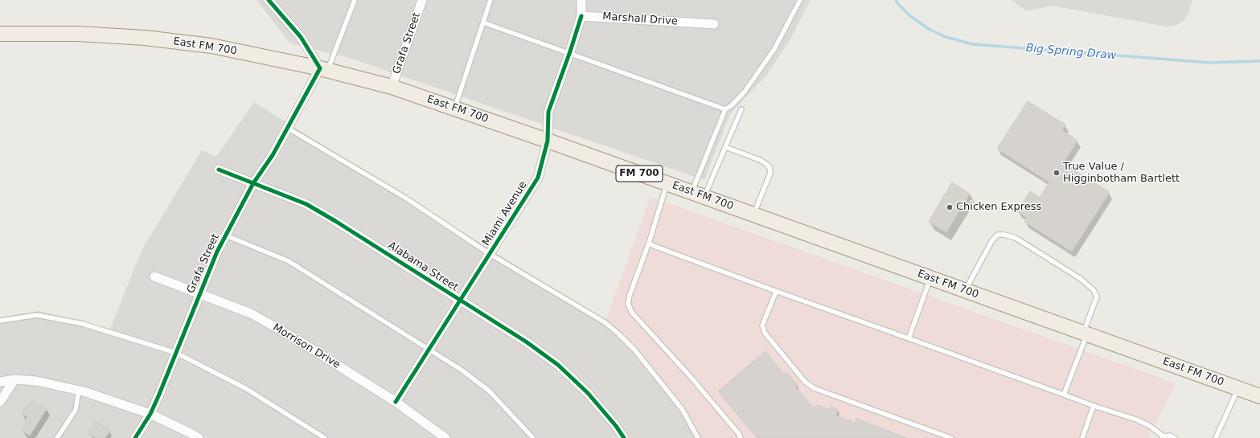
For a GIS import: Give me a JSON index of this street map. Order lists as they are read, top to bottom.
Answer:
{
  "streets": {
    "main road": ["East FM 700", "FM 700"],
    "street": [
      "Marshall Drive",
      "Grafa Street",
      "Miami Avenue",
      "Alabama Street",
      "Morrison Drive"
    ]
  },
  "crossings": [
    ["Marshall Drive", "Miami Avenue"],
    ["Grafa Street", "East FM 700"],
    ["Grafa Street", "Alabama Street"],
    ["Grafa Street", "Morrison Drive"],
    ["East FM 700", "Miami Avenue"],
    ["Miami Avenue", "Alabama Street"],
    ["Miami Avenue", "Morrison Drive"]
  ],
  "water": ["Big Spring Draw"],
  "places": ["True Value / Higginbotham Bartlett", "Chicken Express"]
}
